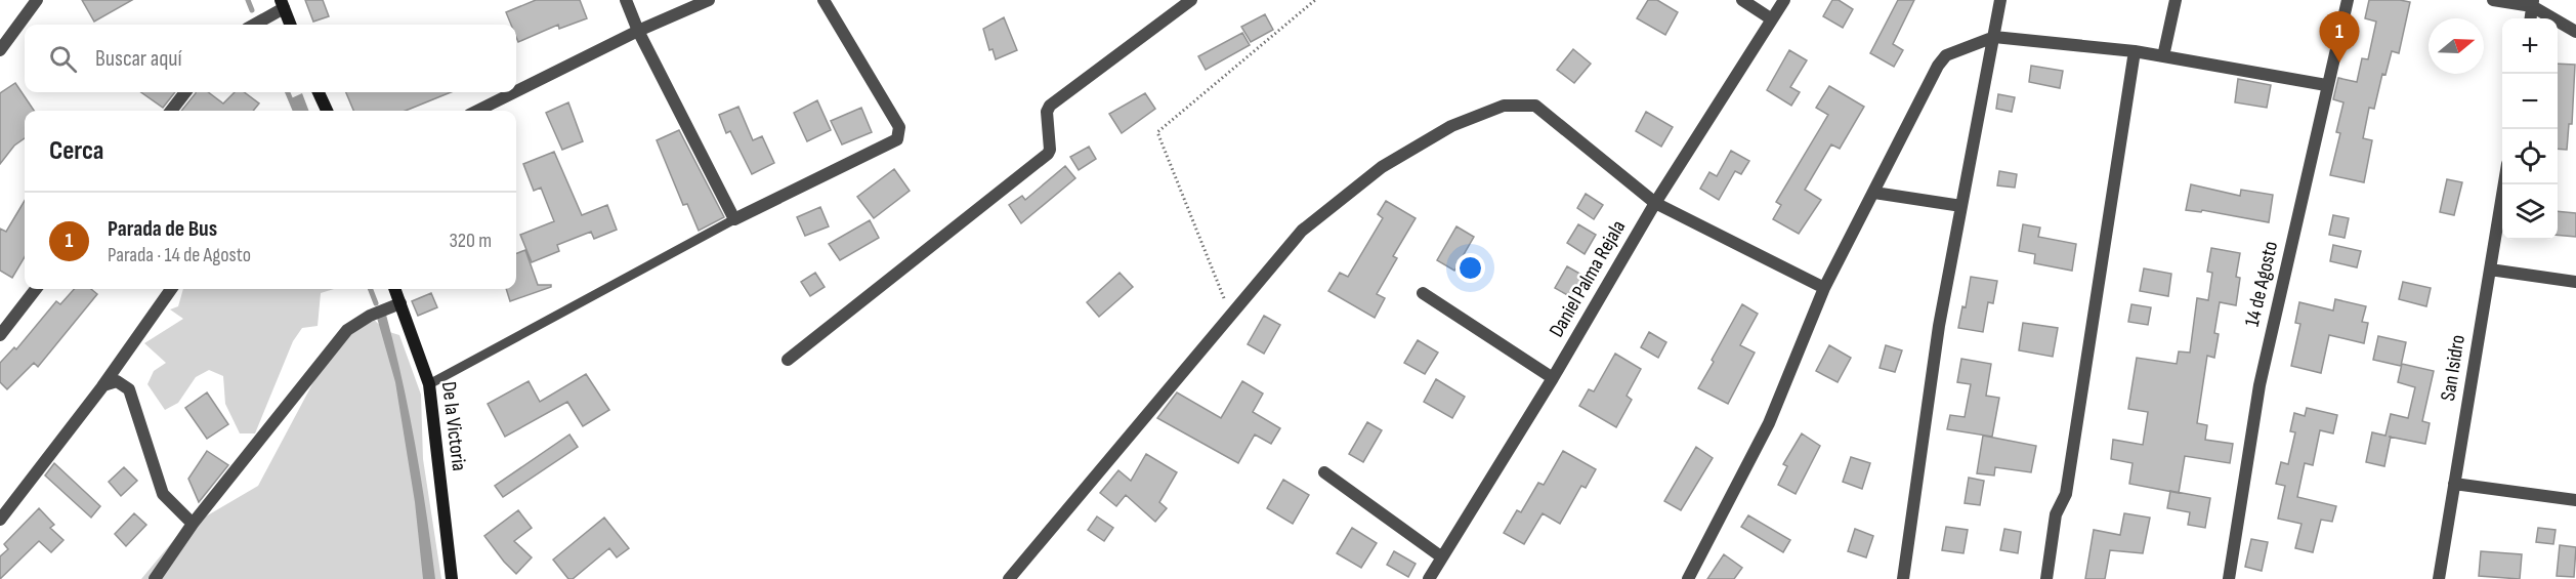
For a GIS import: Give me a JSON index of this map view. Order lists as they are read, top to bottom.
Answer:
{
  "streets": {
    "main road": ["De la Victoria"],
    "street": ["Daniel Palma Rejala", "14 de Agosto", "San Isidro"]
  },
  "north": "right",
  "page": {
    "pins": "1",
    "map_buttons": ["+", "−"],
    "search": "Buscar aquí",
    "heading": "Cerca",
    "list": [
      {
        "mark": "1",
        "name": "Parada de Bus",
        "note": "Parada · 14 de Agosto",
        "value": "320 m"
      }
    ]
  }
}
